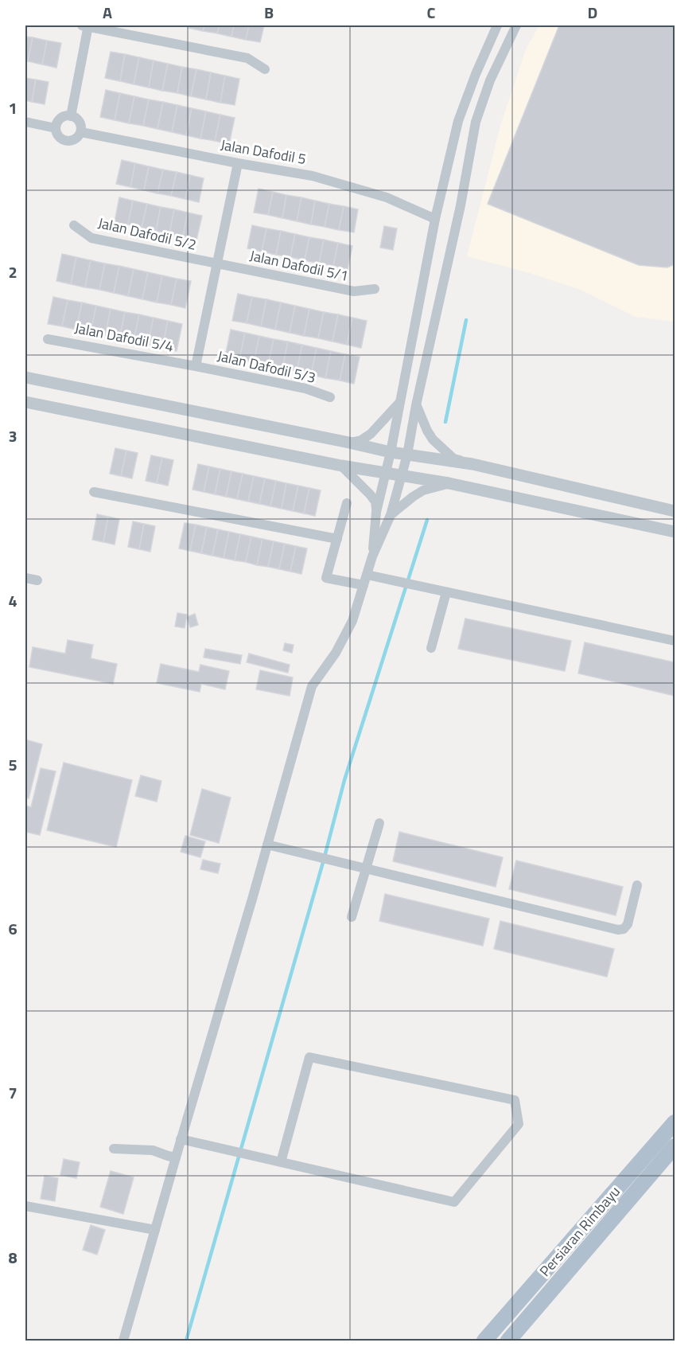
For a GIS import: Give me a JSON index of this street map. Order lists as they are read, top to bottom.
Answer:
{
  "streets": {
    "main road": ["Persiaran Rimbayu"],
    "street": [
      "Jalan Dafodil 5",
      "Jalan Dafodil 5/2",
      "Jalan Dafodil 5/1",
      "Jalan Dafodil 5/4",
      "Jalan Dafodil 5/3"
    ]
  },
  "crossings": [
    ["Jalan Dafodil 5/2", "Jalan Dafodil 5/1"],
    ["Jalan Dafodil 5/4", "Jalan Dafodil 5/3"]
  ],
  "grid": {
    "columns": [
      "A",
      "B",
      "C",
      "D"
    ],
    "rows": [
      "1",
      "2",
      "3",
      "4",
      "5",
      "6",
      "7",
      "8"
    ]
  }
}
